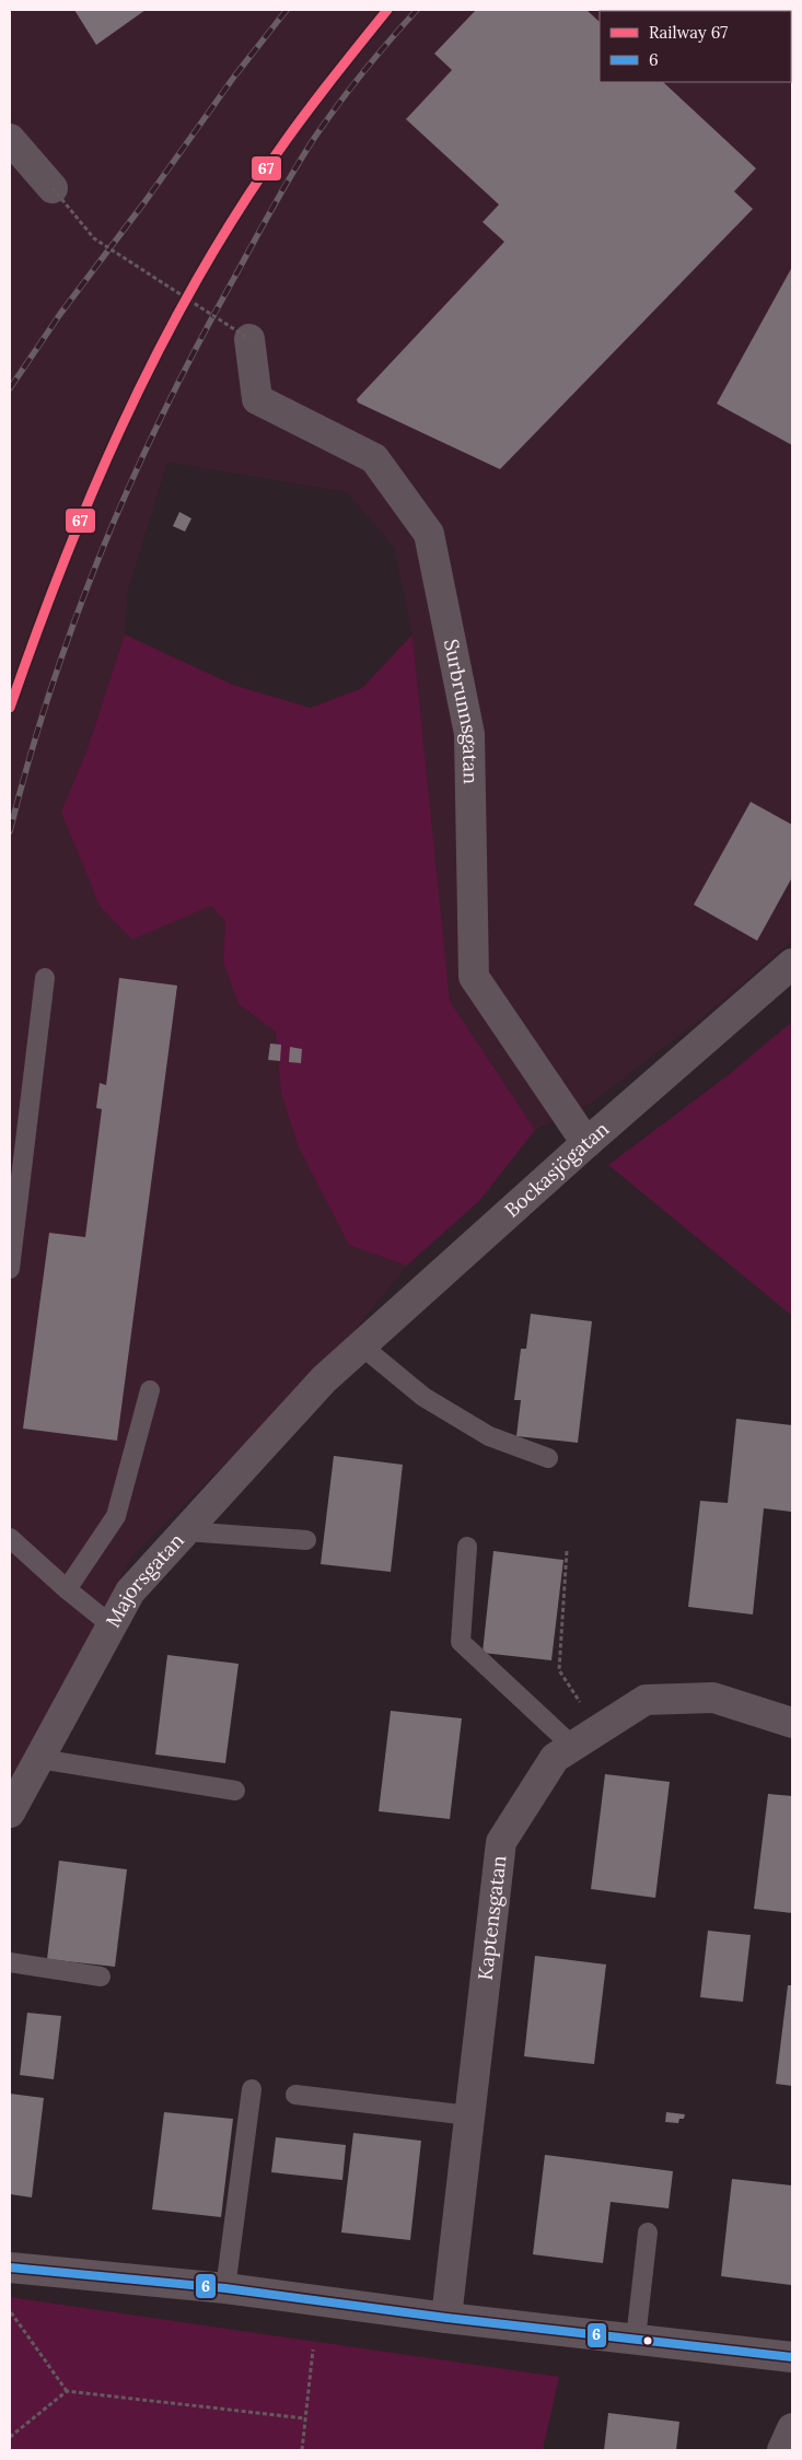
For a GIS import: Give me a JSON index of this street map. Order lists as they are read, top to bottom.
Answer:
{
  "streets": {
    "street": [
      "Surbrunnsgatan",
      "Bockasjögatan",
      "Majorsgatan",
      "Kaptensgatan"
    ]
  },
  "crossings": [
    ["Surbrunnsgatan", "Bockasjögatan"],
    ["Bockasjögatan", "Majorsgatan"]
  ],
  "lines": ["rail line 67", "transit line 6"],
  "legend": ["Railway 67", "6"]
}
